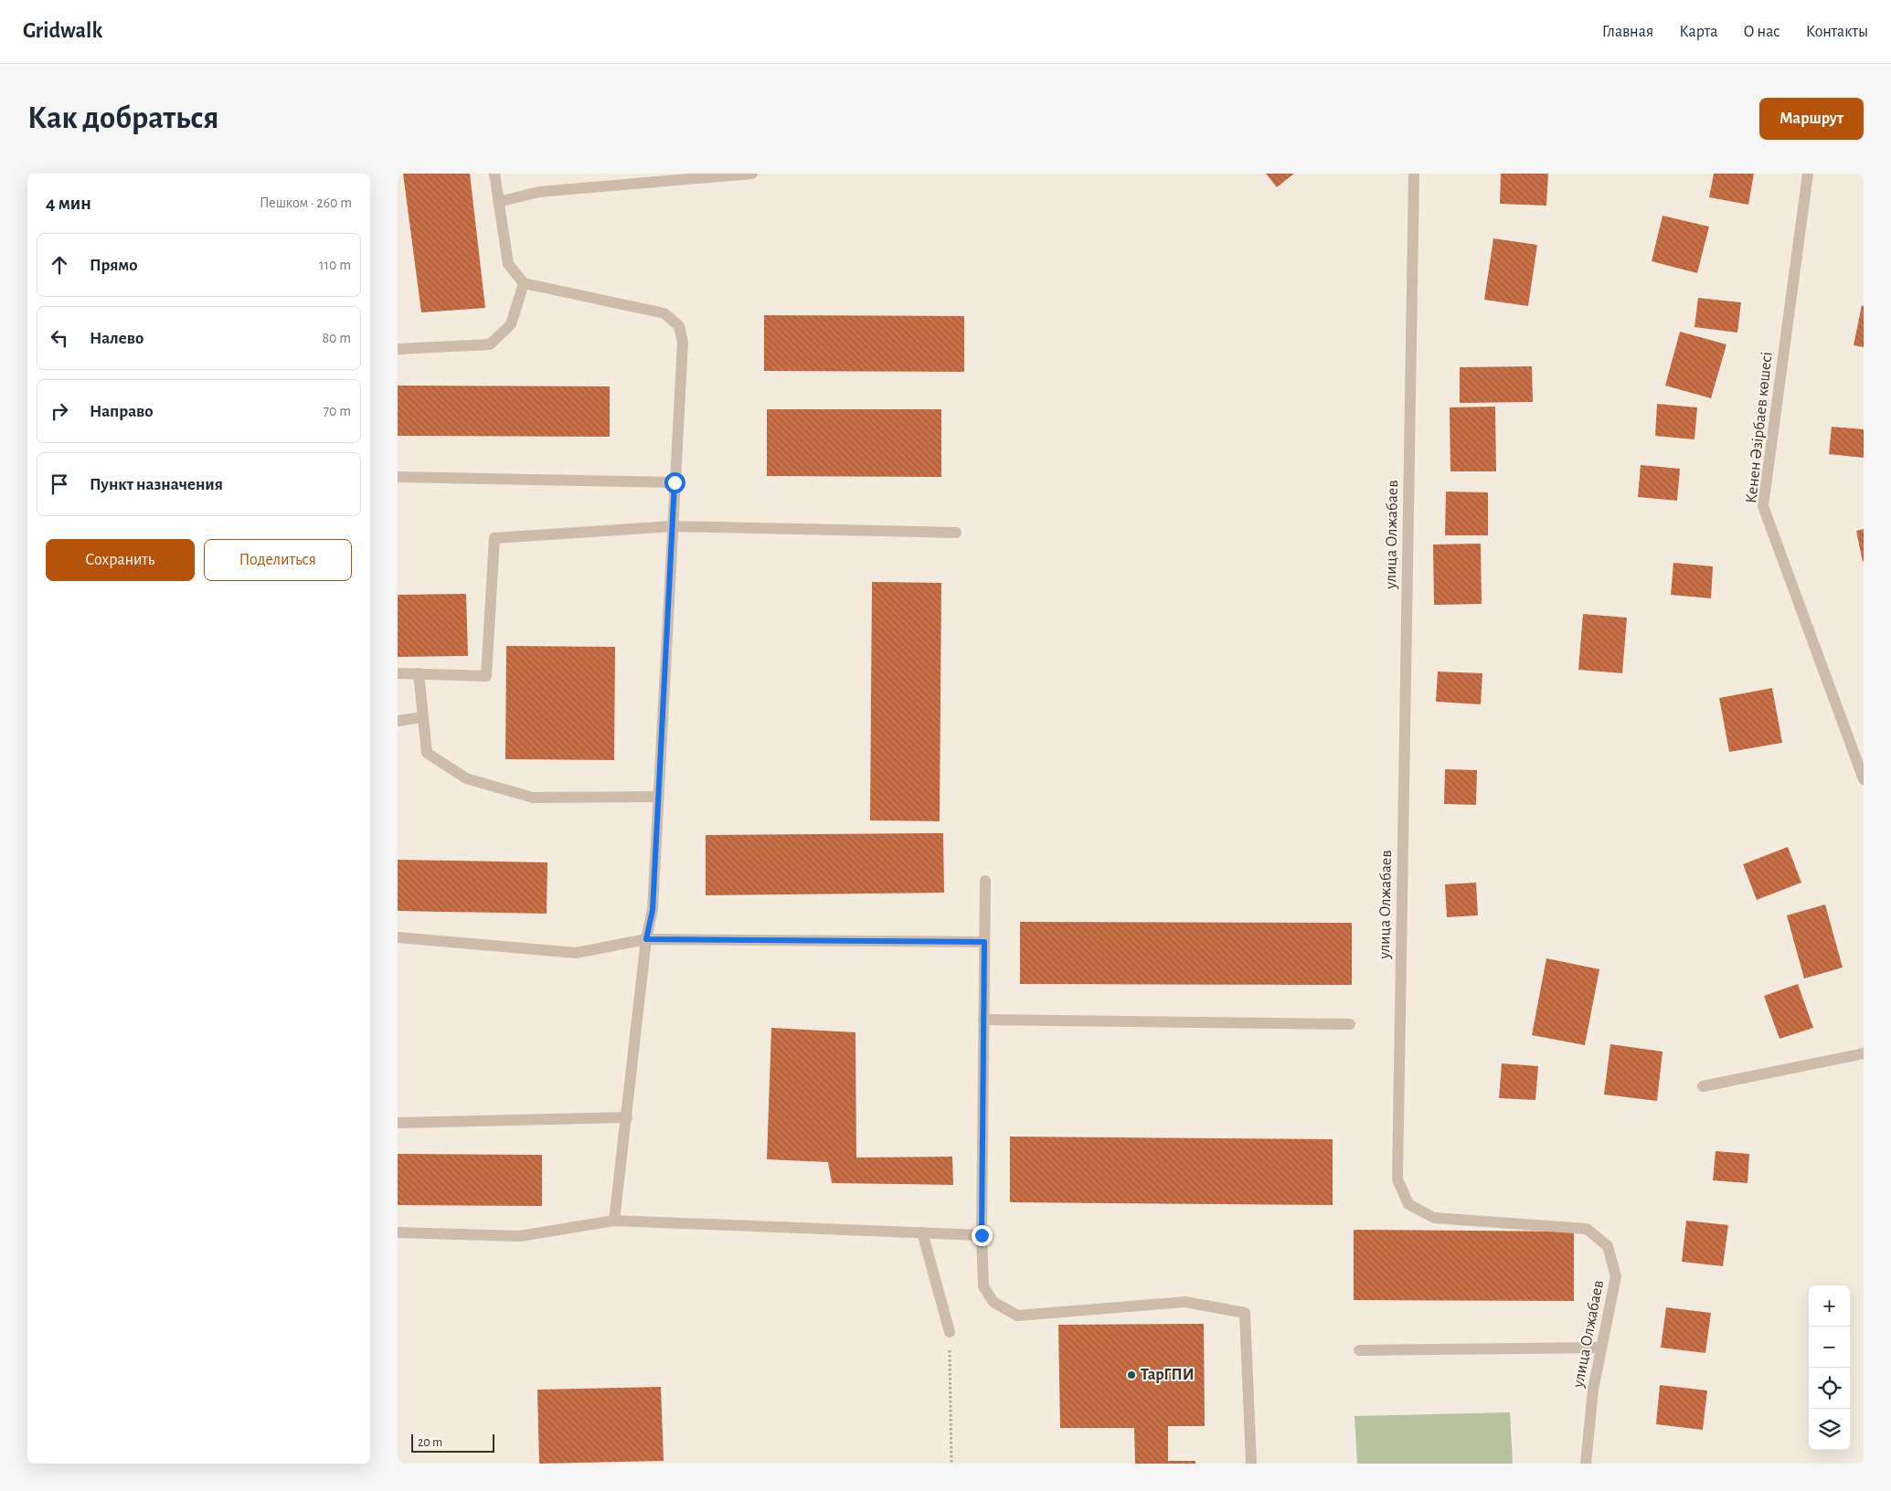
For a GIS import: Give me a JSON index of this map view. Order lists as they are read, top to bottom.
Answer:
{
  "streets": {
    "street": ["Кенен Әзірбаев көшесі", "улица Олжабаев"]
  },
  "places": ["ТарГПИ"],
  "scale_bar": "20 m",
  "page": {
    "header": "Gridwalk",
    "nav": [
      "Главная",
      "Карта",
      "О нас",
      "Контакты"
    ],
    "buttons": [
      "Маршрут",
      ["Сохранить", "Поделиться"]
    ],
    "title": "Как добраться",
    "heading": ["4 мин", "Пешком · 260 m"],
    "list": [
      ["Прямо", "110 m"],
      ["Налево", "80 m"],
      ["Направо", "70 m"],
      "Пункт назначения"
    ],
    "map_buttons": ["+", "−"],
    "scale": "20 m"
  }
}
